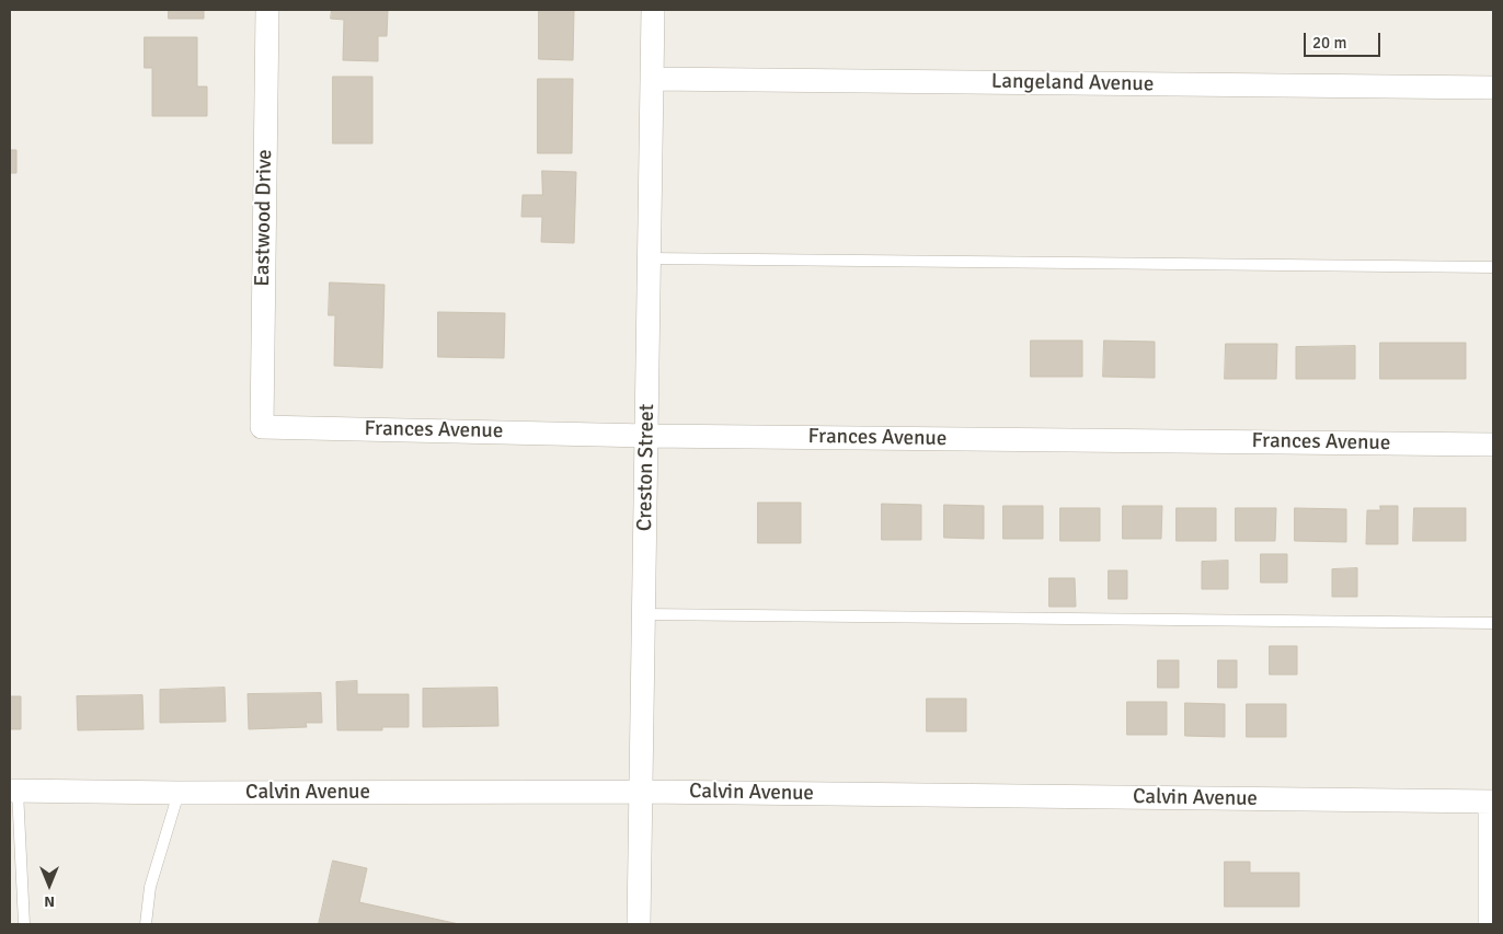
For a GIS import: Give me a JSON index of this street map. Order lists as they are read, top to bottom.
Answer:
{
  "streets": {
    "street": [
      "Langeland Avenue",
      "Eastwood Drive",
      "Frances Avenue",
      "Creston Street",
      "Calvin Avenue"
    ]
  },
  "crossings": [
    ["Langeland Avenue", "Creston Street"],
    ["Eastwood Drive", "Frances Avenue"],
    ["Frances Avenue", "Creston Street"],
    ["Creston Street", "Calvin Avenue"]
  ],
  "scale_bar": "20 m",
  "north": "bottom"
}
